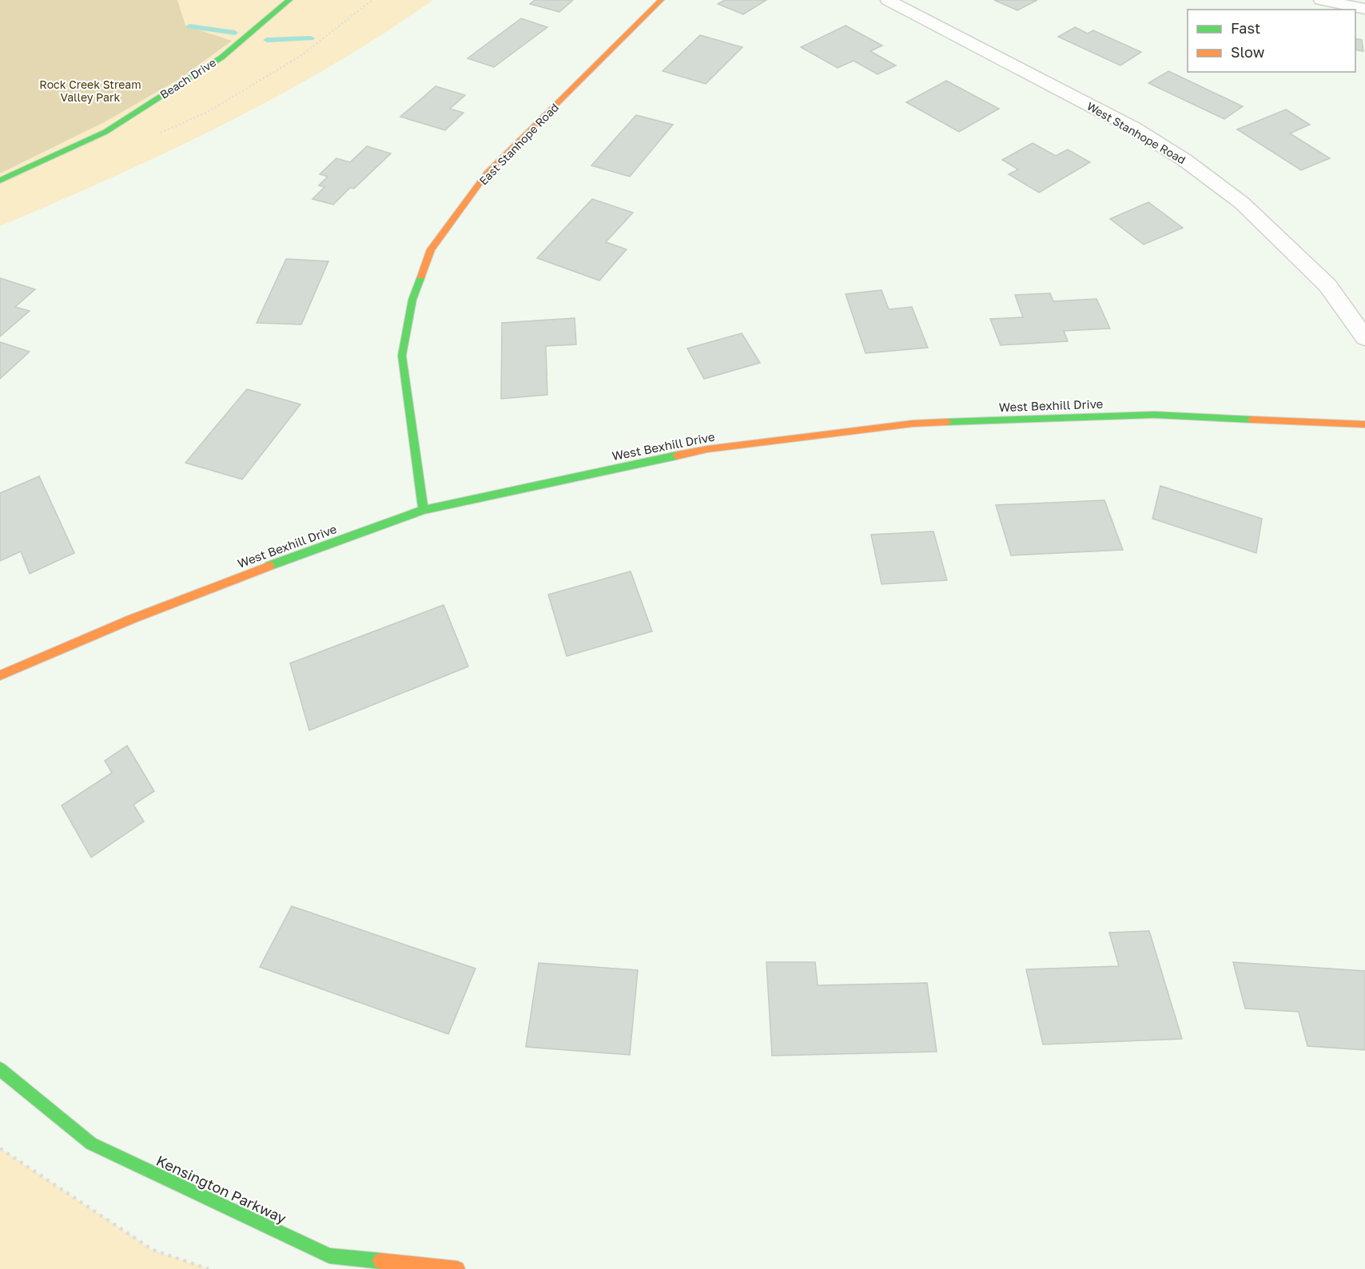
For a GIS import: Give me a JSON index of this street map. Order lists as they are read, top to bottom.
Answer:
{
  "streets": {
    "street": [
      "Beach Drive",
      "West Stanhope Road",
      "East Stanhope Road",
      "West Bexhill Drive",
      "Kensington Parkway"
    ]
  },
  "crossings": [
    ["East Stanhope Road", "West Bexhill Drive"]
  ],
  "parks": ["Rock Creek Stream Valley Park"],
  "legend": ["Fast", "Slow"]
}
